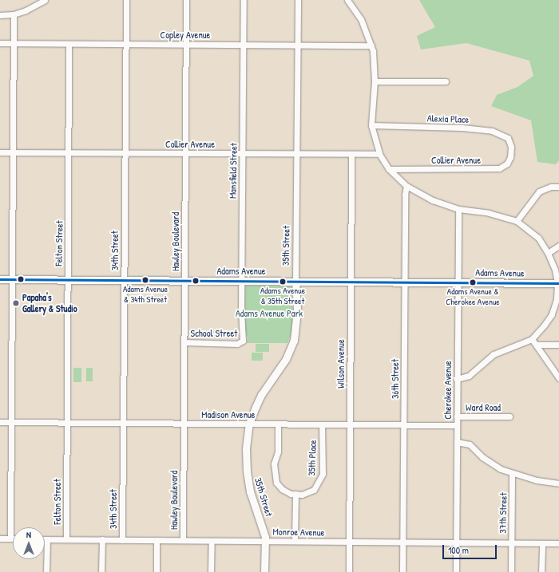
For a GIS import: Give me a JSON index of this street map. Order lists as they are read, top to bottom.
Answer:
{
  "streets": {
    "main road": ["35th Street", "Adams Avenue"],
    "street": [
      "Copley Avenue",
      "Alexia Place",
      "Collier Avenue",
      "Mansfield Street",
      "Hawley Boulevard",
      "Felton Street",
      "34th Street",
      "School Street",
      "Wilson Avenue",
      "36th Street",
      "Cherokee Avenue",
      "Ward Road",
      "Madison Avenue",
      "35th Place",
      "37th Street",
      "Monroe Avenue"
    ]
  },
  "crossings": [
    ["Copley Avenue", "Mansfield Street"],
    ["Copley Avenue", "Hawley Boulevard"],
    ["Copley Avenue", "Felton Street"],
    ["Copley Avenue", "35th Street"],
    ["Copley Avenue", "34th Street"],
    ["Alexia Place", "Collier Avenue"],
    ["Collier Avenue", "Mansfield Street"],
    ["Collier Avenue", "Hawley Boulevard"],
    ["Collier Avenue", "Felton Street"],
    ["Collier Avenue", "35th Street"],
    ["Collier Avenue", "34th Street"],
    ["Collier Avenue", "Wilson Avenue"],
    ["Mansfield Street", "Adams Avenue"],
    ["Mansfield Street", "School Street"],
    ["Hawley Boulevard", "Adams Avenue"],
    ["Hawley Boulevard", "School Street"],
    ["Hawley Boulevard", "Madison Avenue"],
    ["Hawley Boulevard", "Monroe Avenue"],
    ["Felton Street", "Adams Avenue"],
    ["Felton Street", "Madison Avenue"],
    ["Felton Street", "Monroe Avenue"],
    ["35th Street", "Adams Avenue"],
    ["35th Street", "Madison Avenue"],
    ["35th Street", "Monroe Avenue"],
    ["34th Street", "Adams Avenue"],
    ["34th Street", "Madison Avenue"],
    ["34th Street", "Monroe Avenue"],
    ["Adams Avenue", "Wilson Avenue"],
    ["Adams Avenue", "36th Street"],
    ["Adams Avenue", "Cherokee Avenue"],
    ["Wilson Avenue", "Madison Avenue"],
    ["Wilson Avenue", "Monroe Avenue"],
    ["36th Street", "Madison Avenue"],
    ["36th Street", "Monroe Avenue"],
    ["Cherokee Avenue", "Ward Road"],
    ["Cherokee Avenue", "Madison Avenue"],
    ["Cherokee Avenue", "Monroe Avenue"],
    ["Madison Avenue", "35th Place"],
    ["37th Street", "Monroe Avenue"]
  ],
  "parks": ["Adams Avenue Park"],
  "places": [
    "Adams Avenue & 34th Street",
    "Adams Avenue & 35th Street",
    "Adams Avenue & Cherokee Avenue",
    "Papaha's Gallery & Studio"
  ],
  "scale_bar": "100 m",
  "north": "top"
}
